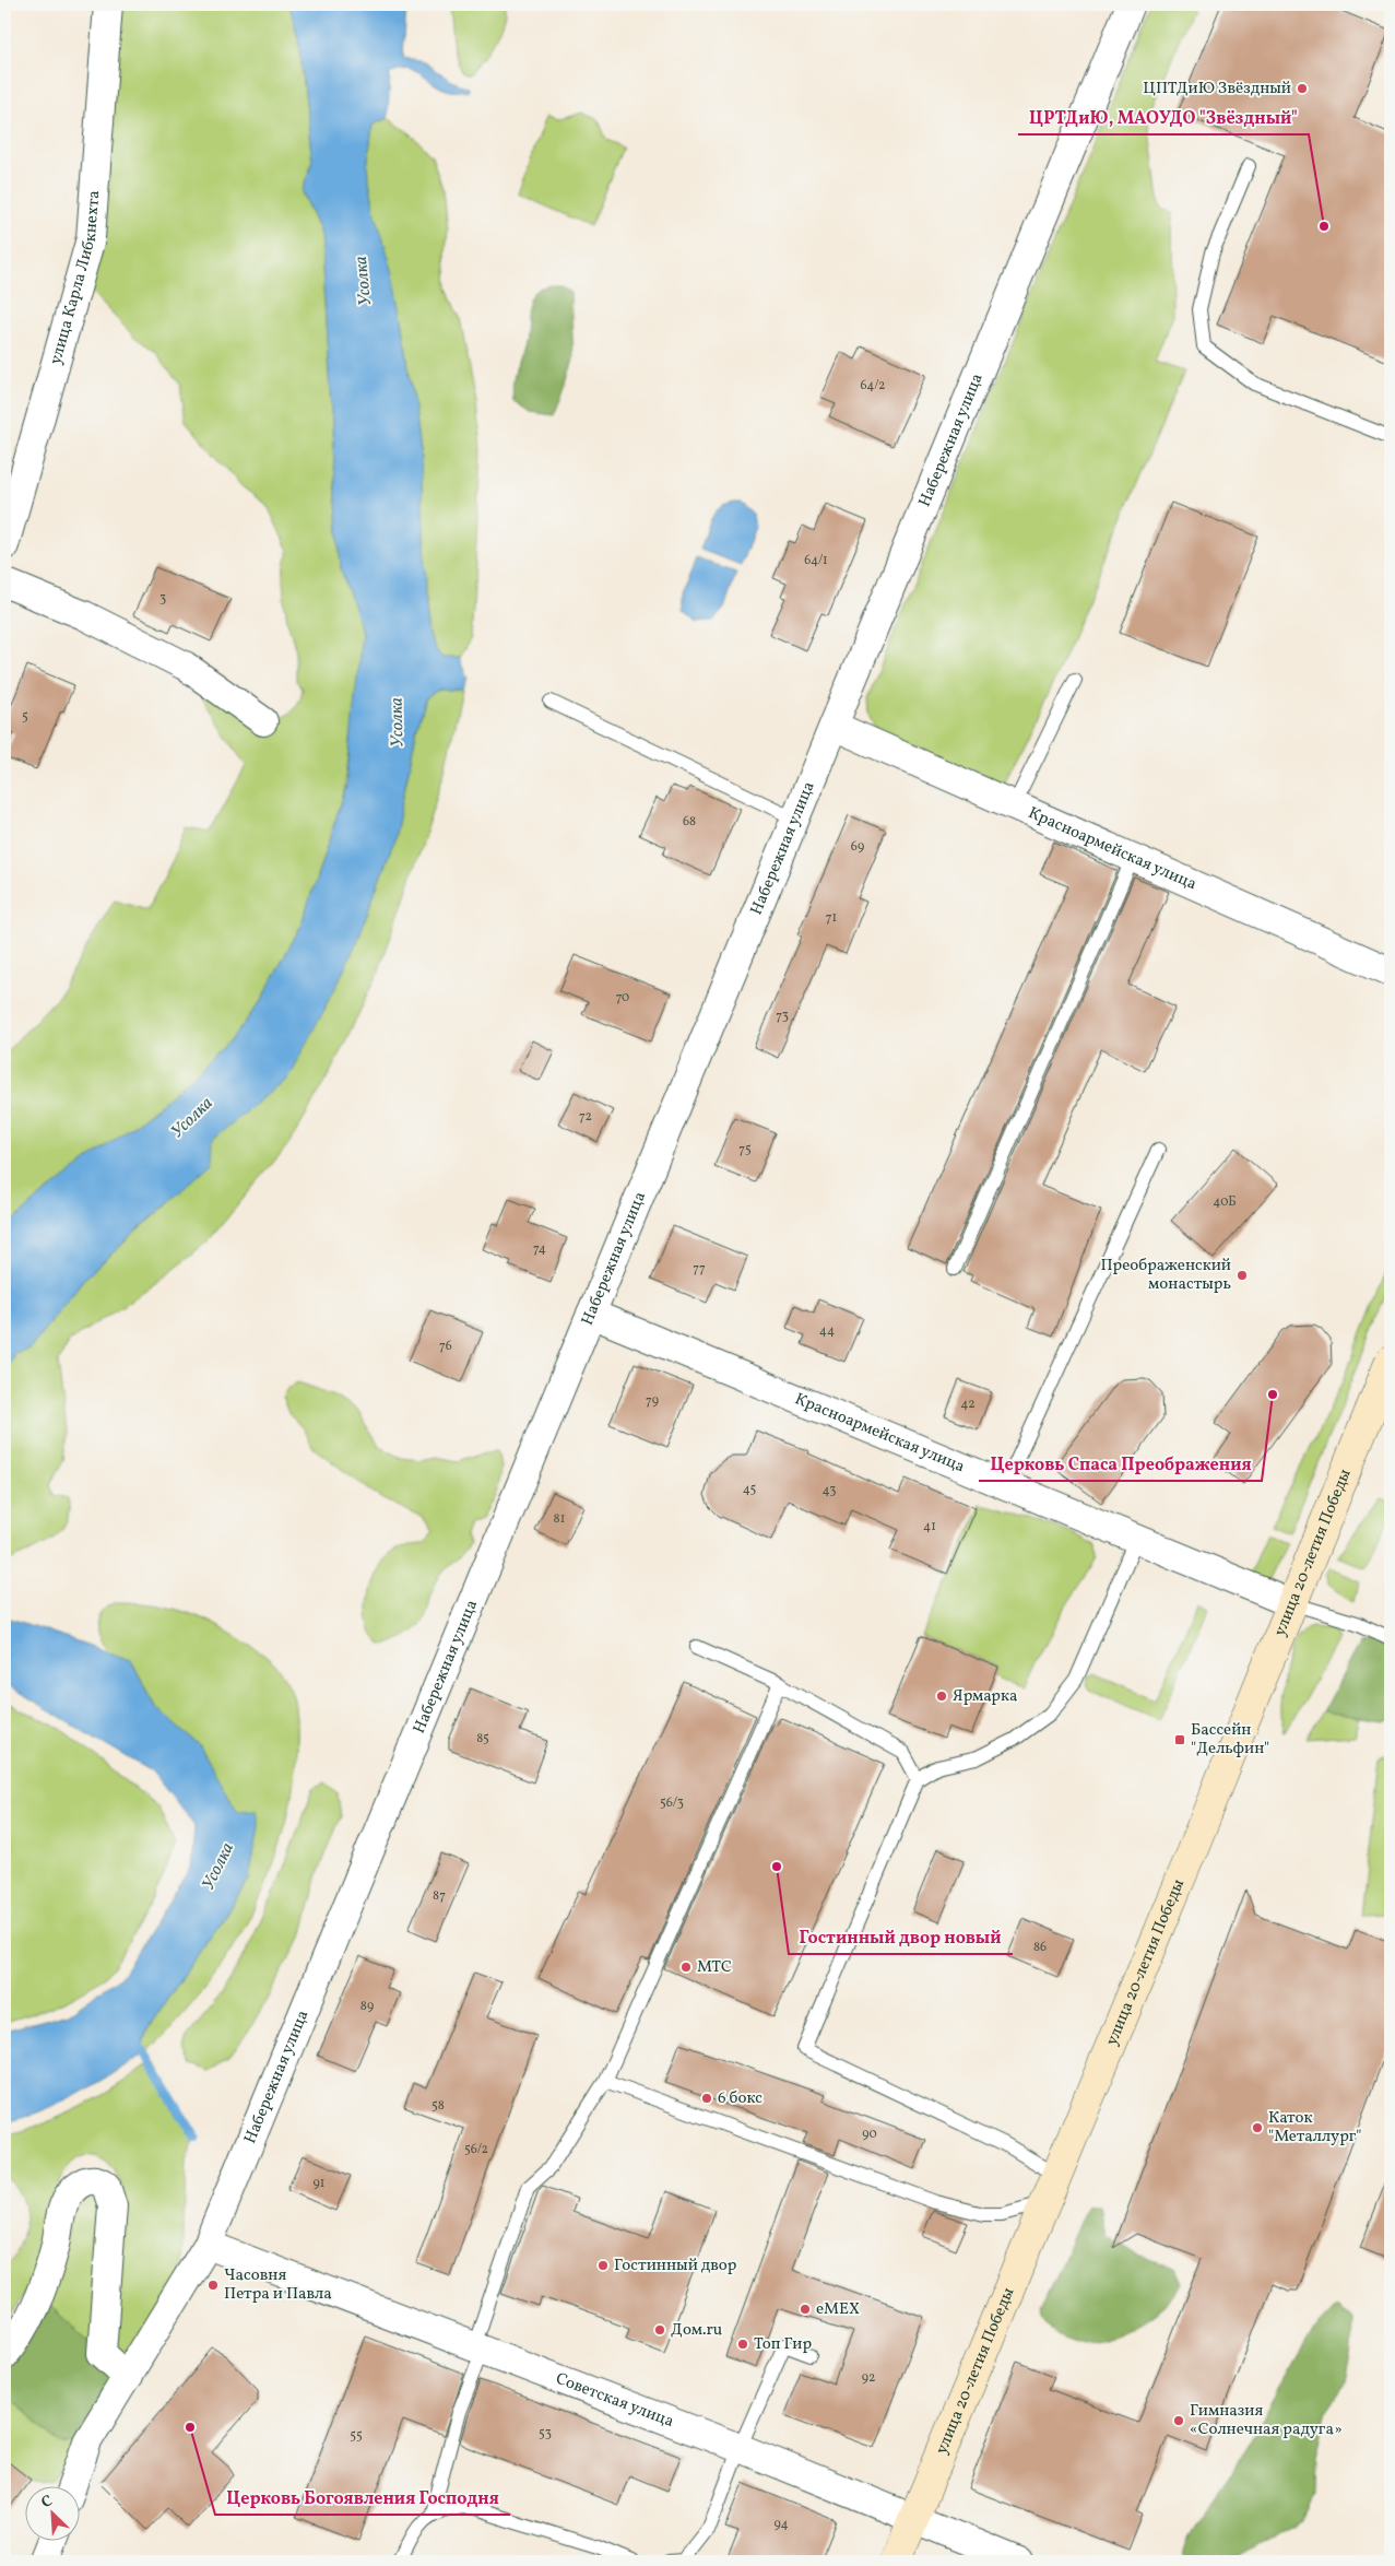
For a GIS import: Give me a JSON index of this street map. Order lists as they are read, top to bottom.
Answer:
{
  "streets": {
    "street": [
      "улица Карла Либкнехта",
      "Набережная улица",
      "Красноармейская улица",
      "улица 20-летия Победы",
      "Советская улица"
    ]
  },
  "crossings": [
    ["Набережная улица", "Красноармейская улица"],
    ["Набережная улица", "Советская улица"],
    ["Красноармейская улица", "улица 20-летия Победы"],
    ["улица 20-летия Победы", "Советская улица"]
  ],
  "water": ["Усолка"],
  "places": {
    "other": [
      "ЦПТДиЮ Звёздный",
      "ЦРТДиЮ, МАОУДО \"Звёздный\"",
      "Преображенский монастырь",
      "Церковь Спаса Преображения",
      "Ярмарка",
      "Гостинный двор новый",
      "МТС",
      "6 бокс",
      "Каток \"Металлург\"",
      "Гостинный двор",
      "Часовня Петра и Павла",
      "eMEX",
      "Дом.ru",
      "Топ Гир",
      "Гимназия «Солнечная радуга»",
      "Церковь Богоявления Господня"
    ],
    "transit": ["Бассейн \"Дельфин\""]
  },
  "house_numbers": [
    "64/2",
    "64/1",
    "3",
    "5",
    "68",
    "69",
    "71",
    "70",
    "73",
    "72",
    "75",
    "40Б",
    "74",
    "77",
    "44",
    "76",
    "79",
    "42",
    "45",
    "43",
    "81",
    "41",
    "85",
    "56/3",
    "87",
    "86",
    "89",
    "58",
    "90",
    "56/2",
    "91",
    "92",
    "53",
    "55",
    "94"
  ],
  "north": "top left"
}
